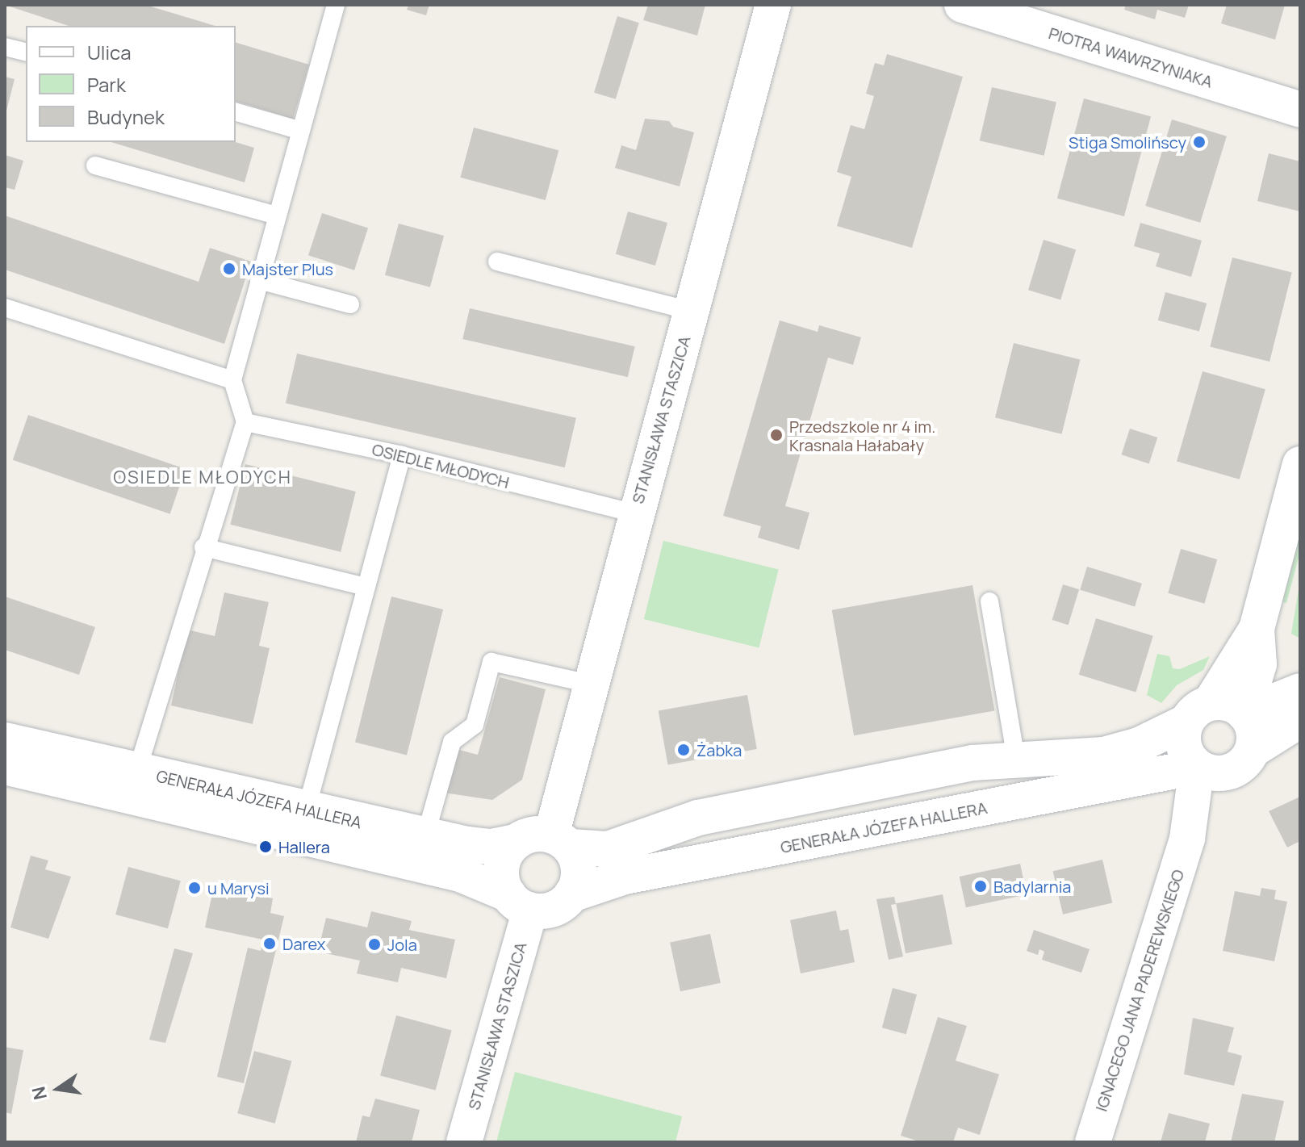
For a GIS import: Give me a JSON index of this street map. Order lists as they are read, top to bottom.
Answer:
{
  "streets": {
    "street": [
      "PIOTRA WAWRZYNIAKA",
      "STANISŁAWA STASZICA",
      "GENERAŁA JÓZEFA HALLERA",
      "IGNACEGO JANA PADEREWSKIEGO"
    ],
    "lane": ["OSIEDLE MŁODYCH"]
  },
  "crossings": [
    ["STANISŁAWA STASZICA", "OSIEDLE MŁODYCH"],
    ["STANISŁAWA STASZICA", "GENERAŁA JÓZEFA HALLERA"],
    ["GENERAŁA JÓZEFA HALLERA", "IGNACEGO JANA PADEREWSKIEGO"]
  ],
  "districts": ["OSIEDLE MŁODYCH"],
  "places": [
    "Stiga Smolińscy",
    "Majster Plus",
    "Przedszkole nr 4 im. Krasnala Hałabały",
    "Żabka",
    "Hallera",
    "Badylarnia",
    "u Marysi",
    "Darex",
    "Jola"
  ],
  "legend": ["Ulica", "Park", "Budynek"],
  "north": "left"
}
